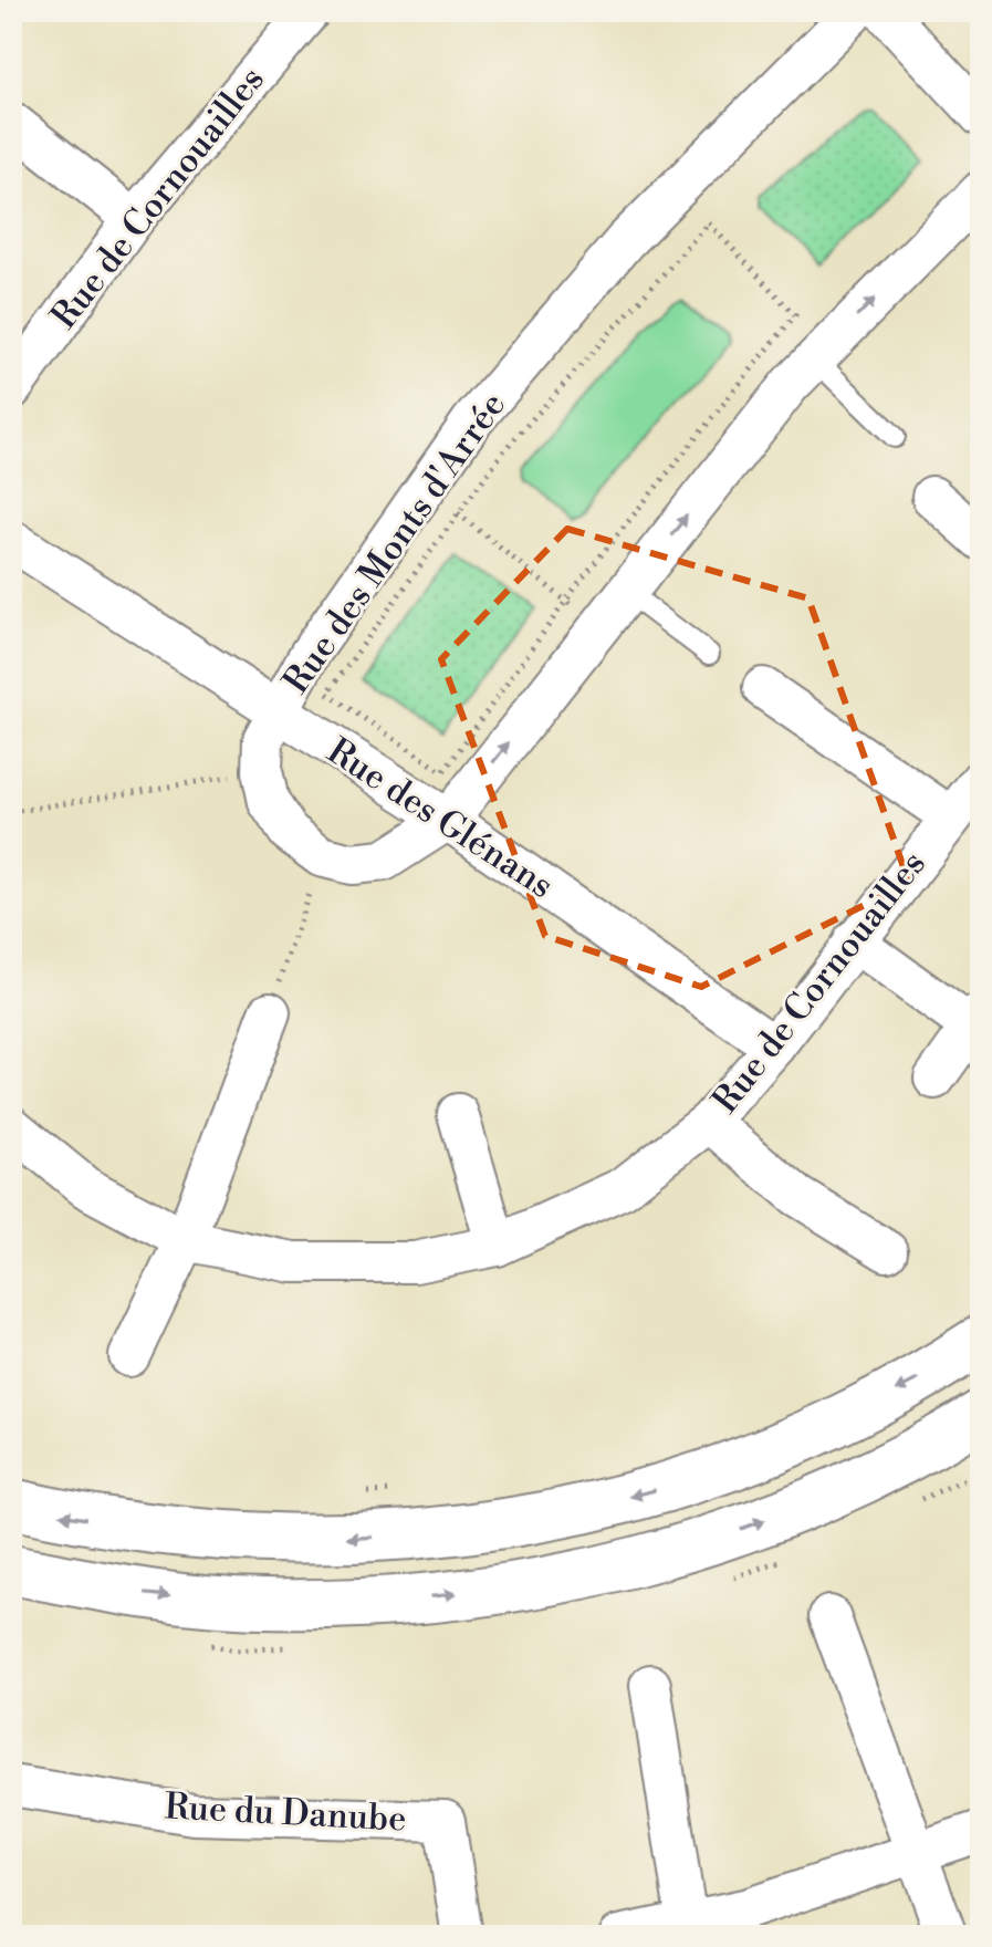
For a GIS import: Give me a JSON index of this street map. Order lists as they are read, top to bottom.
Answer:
{
  "streets": {
    "street": [
      "Rue de Cornouailles",
      "Rue des Monts d'Arrée",
      "Rue des Glénans",
      "Rue du Danube"
    ]
  },
  "crossings": [
    ["Rue de Cornouailles", "Rue des Glénans"],
    ["Rue des Monts d'Arrée", "Rue des Glénans"]
  ]
}
